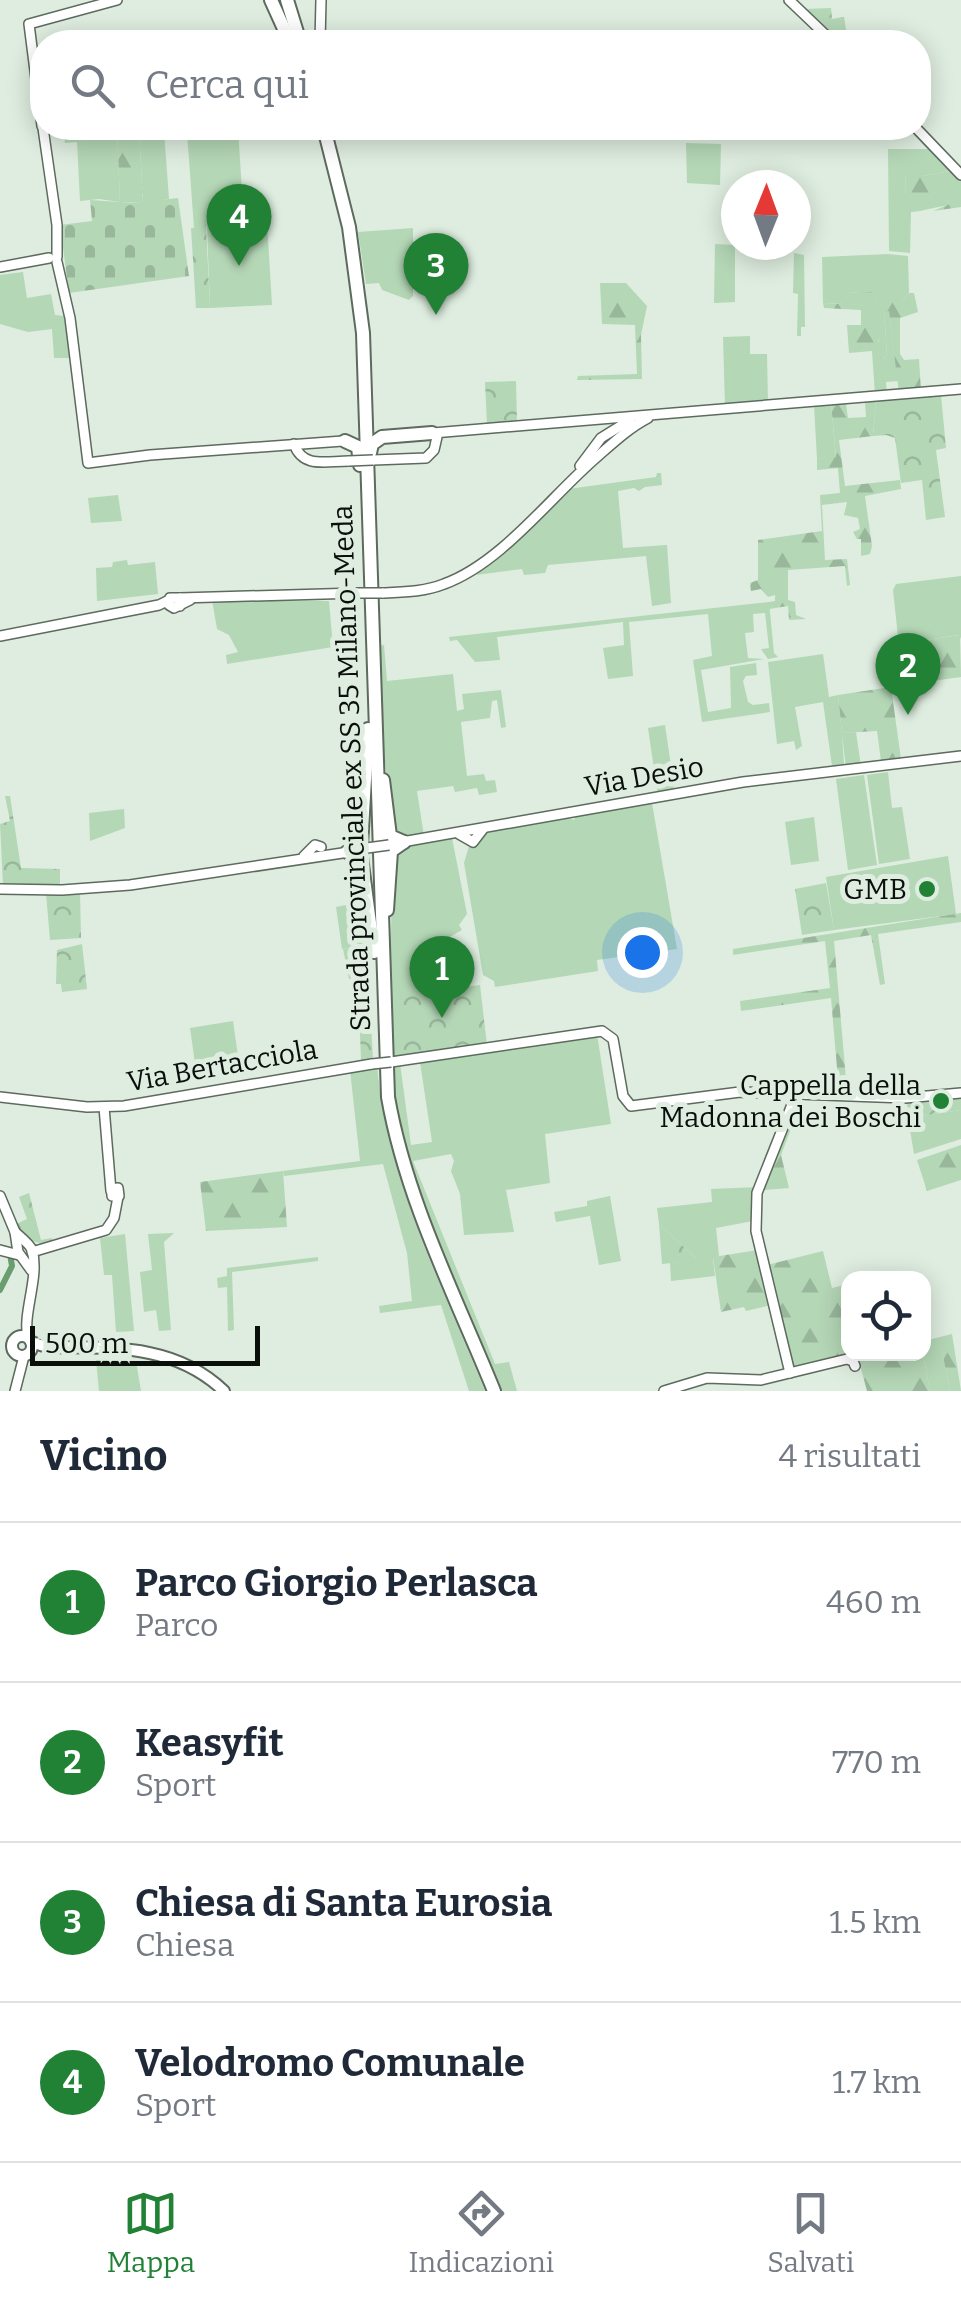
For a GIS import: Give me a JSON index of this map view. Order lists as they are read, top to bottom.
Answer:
{
  "streets": {
    "highway": ["Strada provinciale ex SS 35 Milano-Meda"],
    "street": ["Via Desio", "Via Bertacciola"]
  },
  "places": ["GMB", "Cappella della Madonna dei Boschi"],
  "scale_bar": "500 m",
  "north": "top",
  "page": {
    "search": "Cerca qui",
    "pins": [
      "4",
      "3",
      "2",
      "1"
    ],
    "scale": "500 m",
    "heading": ["Vicino", "4 risultati"],
    "list": [
      {
        "mark": "1",
        "name": "Parco Giorgio Perlasca",
        "note": "Parco",
        "value": "460 m"
      },
      {
        "mark": "2",
        "name": "Keasyfit",
        "note": "Sport",
        "value": "770 m"
      },
      {
        "mark": "3",
        "name": "Chiesa di Santa Eurosia",
        "note": "Chiesa",
        "value": "1.5 km"
      },
      {
        "mark": "4",
        "name": "Velodromo Comunale",
        "note": "Sport",
        "value": "1.7 km"
      }
    ],
    "nav": ["Mappa", "Indicazioni", "Salvati"]
  }
}
